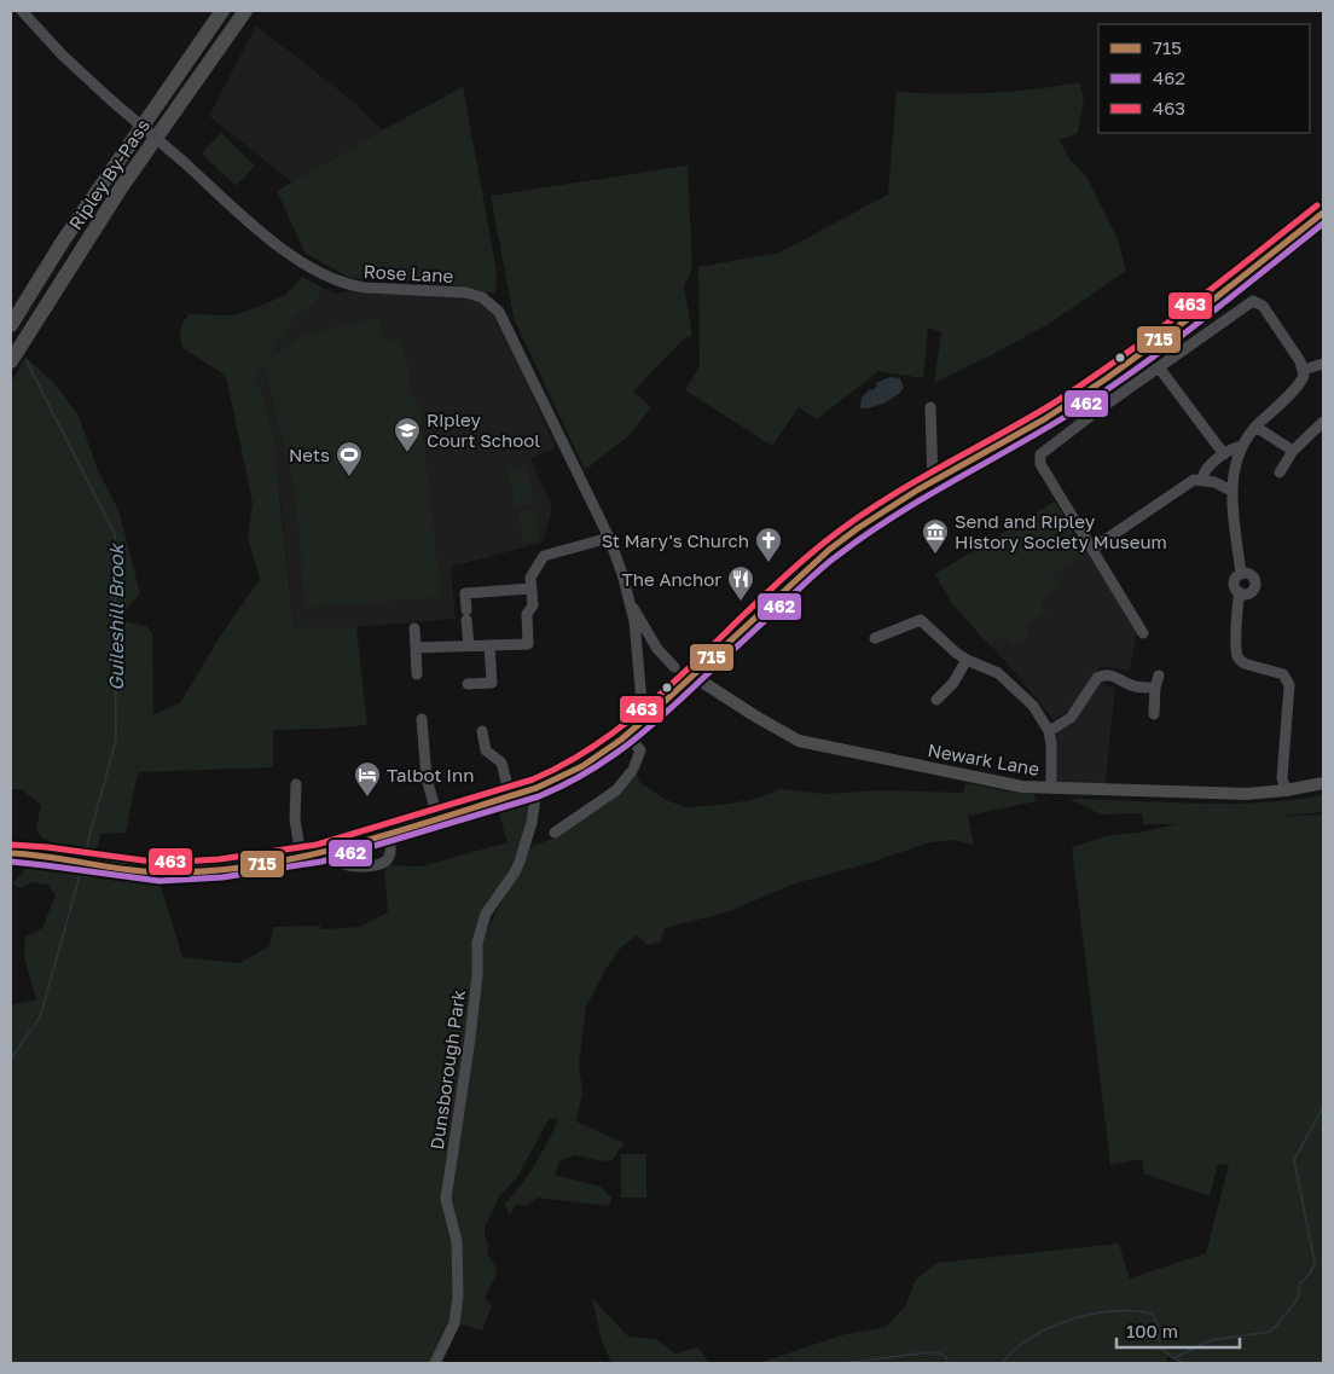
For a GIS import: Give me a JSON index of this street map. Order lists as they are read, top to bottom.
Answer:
{
  "streets": {
    "highway": ["Ripley By-Pass"],
    "main road": ["Newark Lane"],
    "street": ["Rose Lane", "Dunsborough Park"]
  },
  "water": ["Guileshill Brook"],
  "places": {
    "school or university": ["Ripley Court School"],
    "sports": ["Nets"],
    "museum": ["Send and Ripley History Society Museum"],
    "church": ["St Mary's Church"],
    "restaurant": ["The Anchor"],
    "hotel": ["Talbot Inn"]
  },
  "lines": ["transit line 463", "transit line 715", "transit line 462"],
  "legend": ["715", "462", "463"],
  "scale_bar": "100 m"
}
